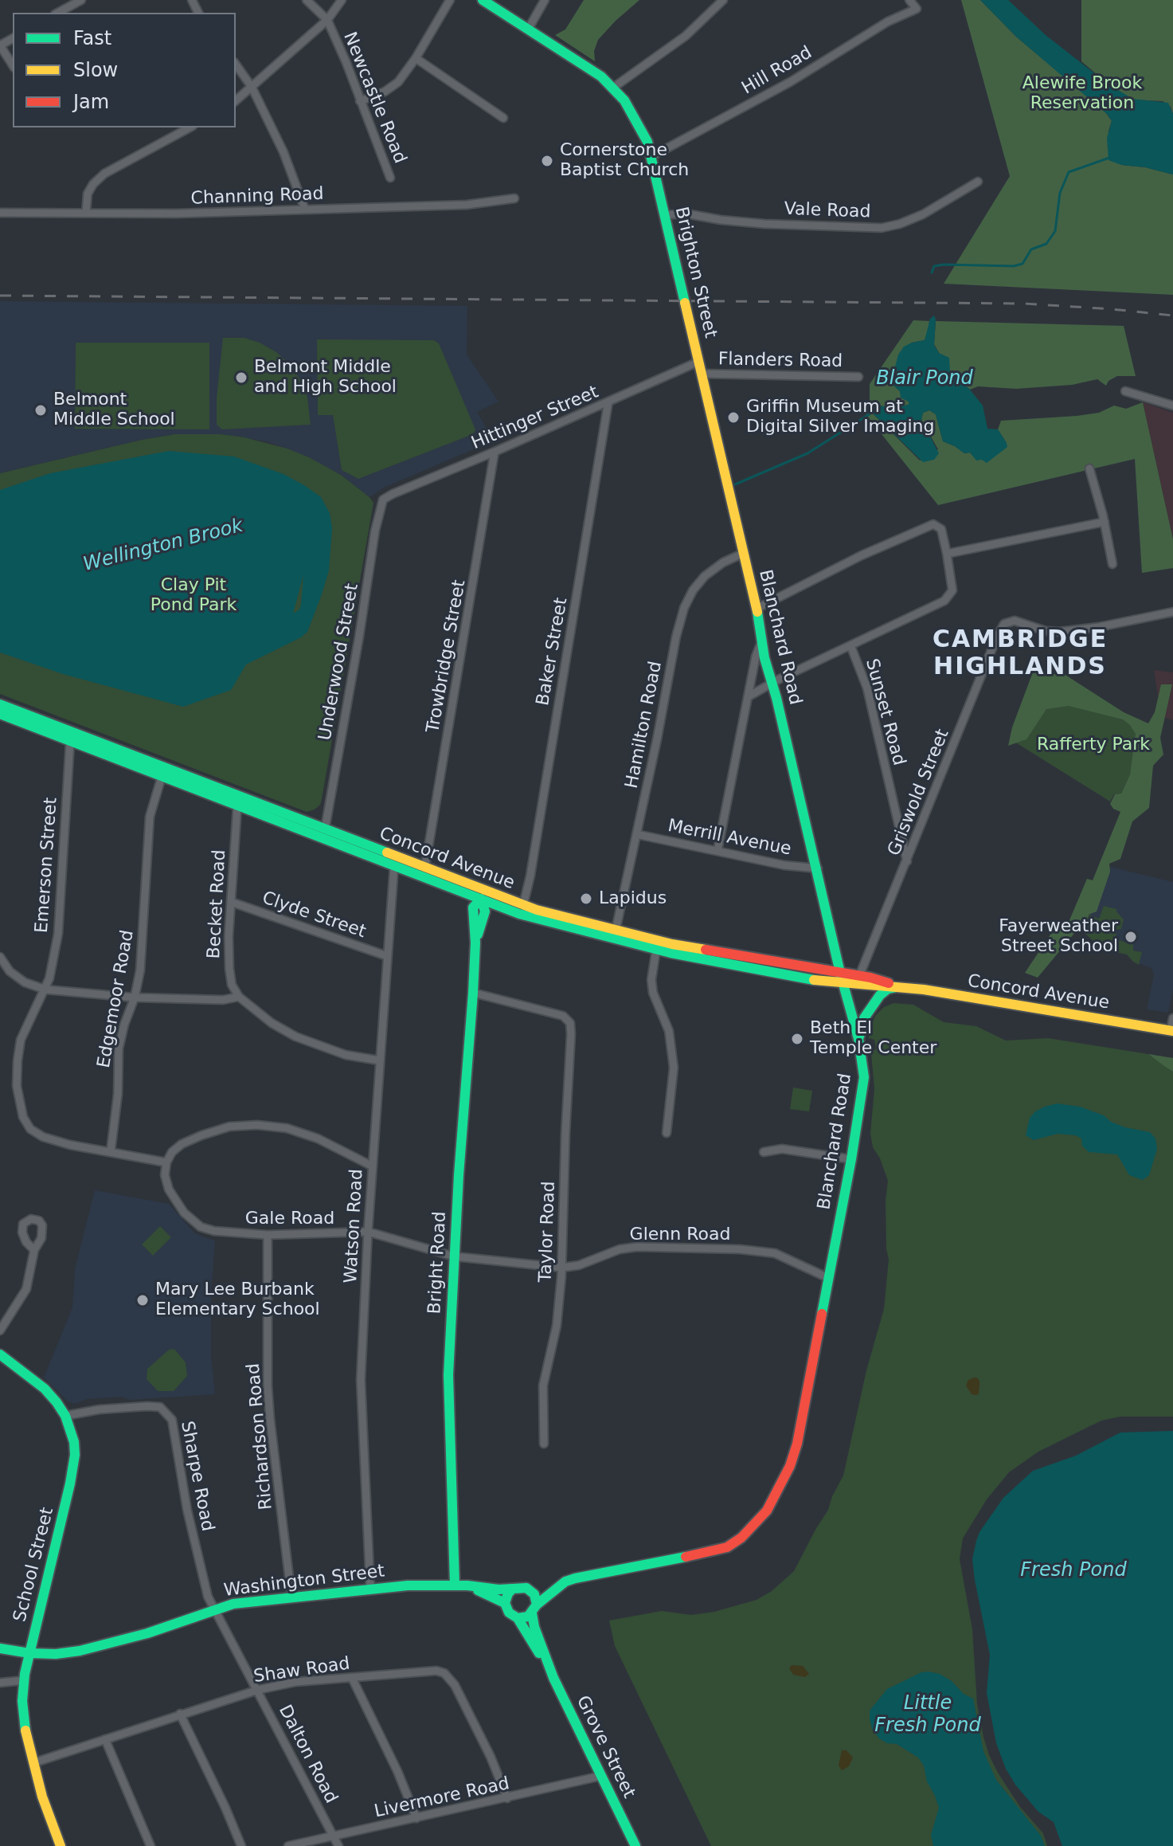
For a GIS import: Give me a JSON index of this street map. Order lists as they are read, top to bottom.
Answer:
{
  "streets": {
    "street": [
      "Hill Road",
      "Newcastle Road",
      "Channing Road",
      "Vale Road",
      "Brighton Street",
      "Flanders Road",
      "Hittinger Street",
      "Blanchard Road",
      "Baker Street",
      "Trowbridge Street",
      "Underwood Street",
      "Sunset Road",
      "Hamilton Road",
      "Griswold Street",
      "Merrill Avenue",
      "Concord Avenue",
      "Emerson Street",
      "Becket Road",
      "Clyde Street",
      "Edgemoor Road",
      "Gale Road",
      "Watson Road",
      "Taylor Road",
      "Glenn Road",
      "Bright Road",
      "Richardson Road",
      "Sharpe Road",
      "School Street",
      "Washington Street",
      "Shaw Road",
      "Grove Street",
      "Dalton Road",
      "Livermore Road"
    ]
  },
  "crossings": [
    ["Hill Road", "Brighton Street"],
    ["Vale Road", "Brighton Street"],
    ["Brighton Street", "Flanders Road"],
    ["Brighton Street", "Hittinger Street"],
    ["Brighton Street", "Blanchard Road"],
    ["Hittinger Street", "Baker Street"],
    ["Hittinger Street", "Trowbridge Street"],
    ["Hittinger Street", "Underwood Street"],
    ["Blanchard Road", "Hamilton Road"],
    ["Blanchard Road", "Merrill Avenue"],
    ["Blanchard Road", "Concord Avenue"],
    ["Blanchard Road", "Glenn Road"],
    ["Blanchard Road", "Washington Street"],
    ["Blanchard Road", "Grove Street"],
    ["Baker Street", "Concord Avenue"],
    ["Trowbridge Street", "Concord Avenue"],
    ["Underwood Street", "Concord Avenue"],
    ["Sunset Road", "Griswold Street"],
    ["Hamilton Road", "Merrill Avenue"],
    ["Hamilton Road", "Concord Avenue"],
    ["Griswold Street", "Concord Avenue"],
    ["Concord Avenue", "Emerson Street"],
    ["Concord Avenue", "Becket Road"],
    ["Concord Avenue", "Edgemoor Road"],
    ["Concord Avenue", "Watson Road"],
    ["Concord Avenue", "Bright Road"],
    ["Emerson Street", "Edgemoor Road"],
    ["Emerson Street", "Gale Road"],
    ["Becket Road", "Clyde Street"],
    ["Clyde Street", "Watson Road"],
    ["Gale Road", "Watson Road"],
    ["Gale Road", "Glenn Road"],
    ["Gale Road", "Bright Road"],
    ["Gale Road", "Richardson Road"],
    ["Watson Road", "Washington Street"],
    ["Taylor Road", "Glenn Road"],
    ["Taylor Road", "Bright Road"],
    ["Glenn Road", "Bright Road"],
    ["Bright Road", "Washington Street"],
    ["Richardson Road", "Washington Street"],
    ["Sharpe Road", "School Street"],
    ["Sharpe Road", "Washington Street"],
    ["Sharpe Road", "Dalton Road"],
    ["School Street", "Washington Street"],
    ["School Street", "Shaw Road"],
    ["Washington Street", "Grove Street"],
    ["Washington Street", "Dalton Road"],
    ["Shaw Road", "Dalton Road"],
    ["Shaw Road", "Livermore Road"],
    ["Grove Street", "Livermore Road"],
    ["Dalton Road", "Livermore Road"]
  ],
  "districts": ["CAMBRIDGE HIGHLANDS"],
  "water": [
    "Blair Pond",
    "Wellington Brook",
    "Fresh Pond",
    "Little Fresh Pond"
  ],
  "parks": ["Alewife Brook Reservation", "Clay Pit Pond Park", "Rafferty Park"],
  "places": [
    "Cornerstone Baptist Church",
    "Belmont Middle and High School",
    "Belmont Middle School",
    "Griffin Museum at Digital Silver Imaging",
    "Lapidus",
    "Fayerweather Street School",
    "Beth El Temple Center",
    "Mary Lee Burbank Elementary School"
  ],
  "legend": ["Fast", "Slow", "Jam"]
}
